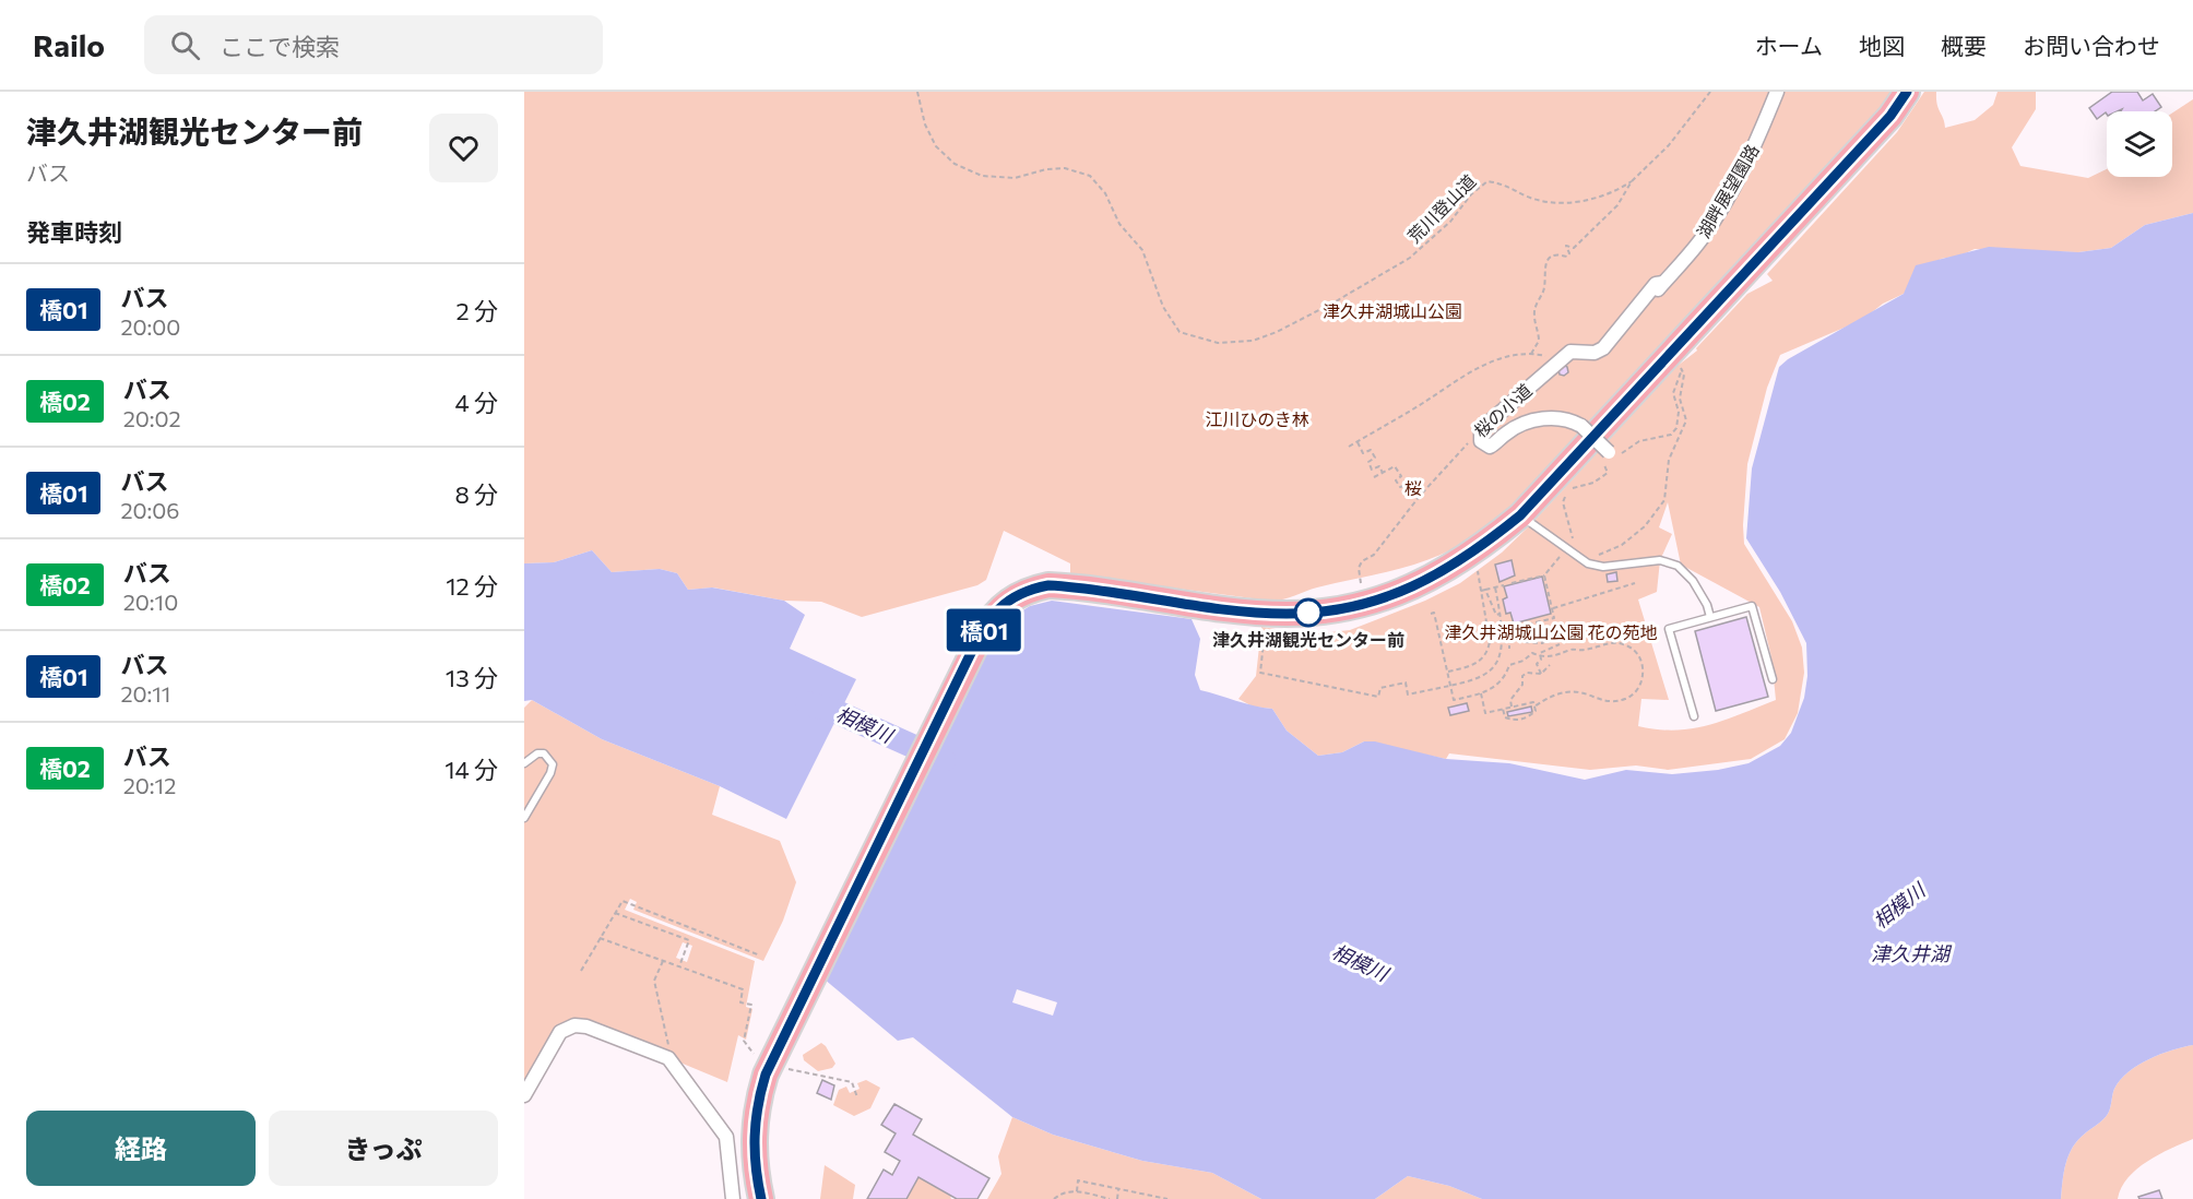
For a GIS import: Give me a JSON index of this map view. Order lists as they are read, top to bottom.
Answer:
{
  "streets": {
    "street": ["湖畔展望園路", "桜の小道"],
    "path": ["荒川登山道"]
  },
  "crossings": [
    ["湖畔展望園路", "桜の小道"],
    ["荒川登山道", "桜の小道"]
  ],
  "water": ["相模川", "津久井湖"],
  "parks": [
    "津久井湖城山公園",
    "江川ひのき林",
    "桜",
    "津久井湖城山公園 花の苑地"
  ],
  "places": ["津久井湖観光センター前"],
  "lines": ["bus line 橋01"],
  "page": {
    "header": "Railo",
    "search": "ここで検索",
    "nav": [
      "ホーム",
      "地図",
      "概要",
      "お問い合わせ"
    ],
    "heading": [
      ["津久井湖観光センター前", "バス"],
      "発車時刻"
    ],
    "on_map": "橋01",
    "list": [
      {
        "mark": "橋01",
        "name": "バス",
        "note": "20:00",
        "value": "2 分"
      },
      {
        "mark": "橋02",
        "name": "バス",
        "note": "20:02",
        "value": "4 分"
      },
      {
        "mark": "橋01",
        "name": "バス",
        "note": "20:06",
        "value": "8 分"
      },
      {
        "mark": "橋02",
        "name": "バス",
        "note": "20:10",
        "value": "12 分"
      },
      {
        "mark": "橋01",
        "name": "バス",
        "note": "20:11",
        "value": "13 分"
      },
      {
        "mark": "橋02",
        "name": "バス",
        "note": "20:12",
        "value": "14 分"
      }
    ],
    "buttons": ["経路", "きっぷ"]
  }
}
